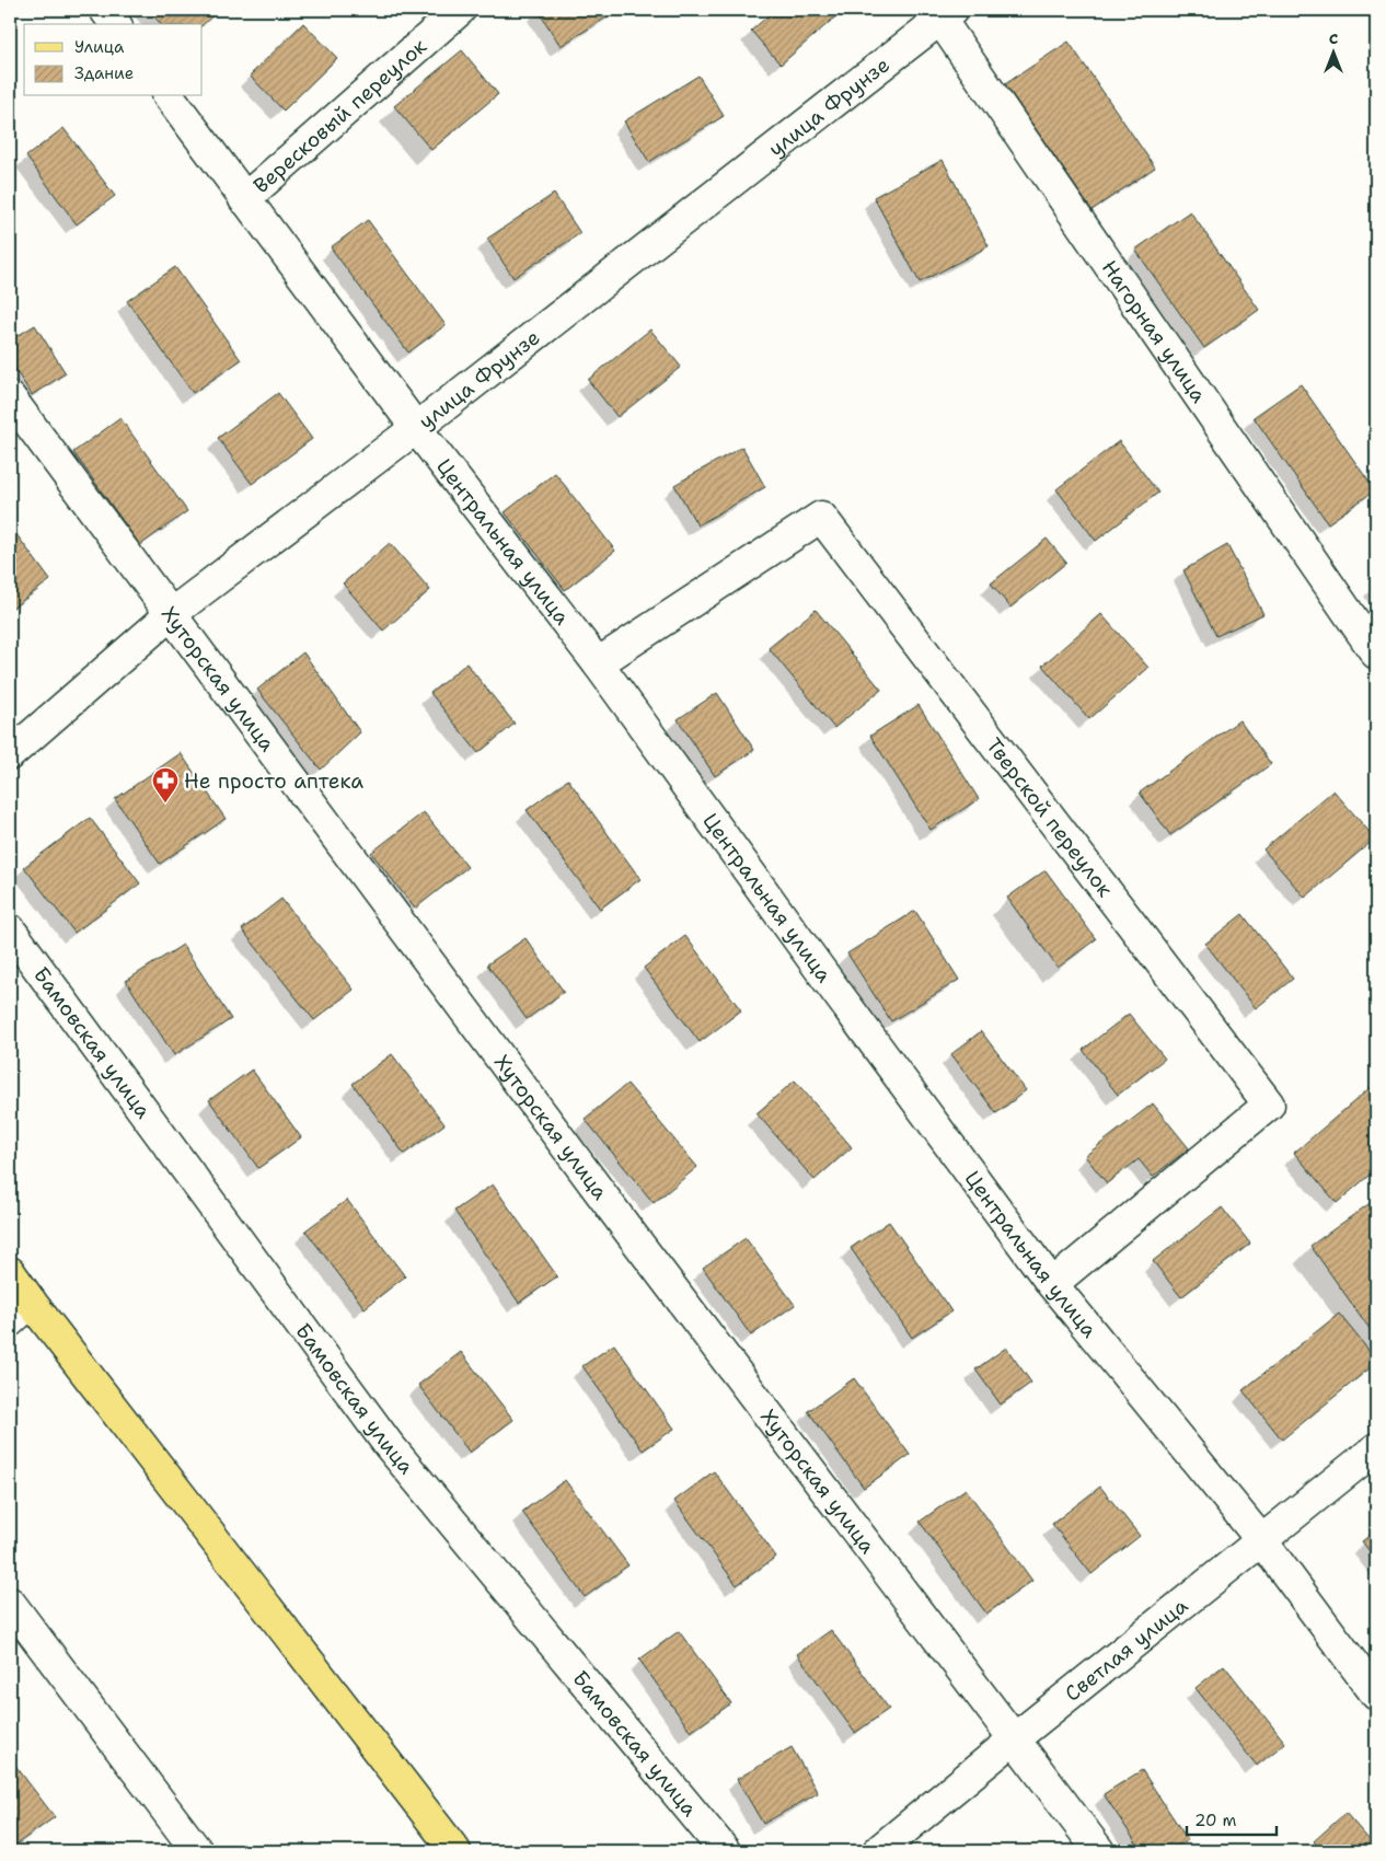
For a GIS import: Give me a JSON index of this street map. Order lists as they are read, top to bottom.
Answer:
{
  "streets": {
    "street": [
      "улица Фрунзе",
      "Вересковый переулок",
      "Нагорная улица",
      "Центральная улица",
      "Хуторская улица",
      "Тверской переулок",
      "Бамовская улица",
      "Светлая улица"
    ]
  },
  "crossings": [
    ["улица Фрунзе", "Нагорная улица"],
    ["улица Фрунзе", "Центральная улица"],
    ["улица Фрунзе", "Хуторская улица"],
    ["Вересковый переулок", "Центральная улица"],
    ["Центральная улица", "Тверской переулок"],
    ["Центральная улица", "Светлая улица"],
    ["Хуторская улица", "Светлая улица"]
  ],
  "places": {
    "pharmacy": ["Не просто аптека"]
  },
  "legend": ["Улица", "Здание"],
  "scale_bar": "20 m",
  "north": "top"
}
